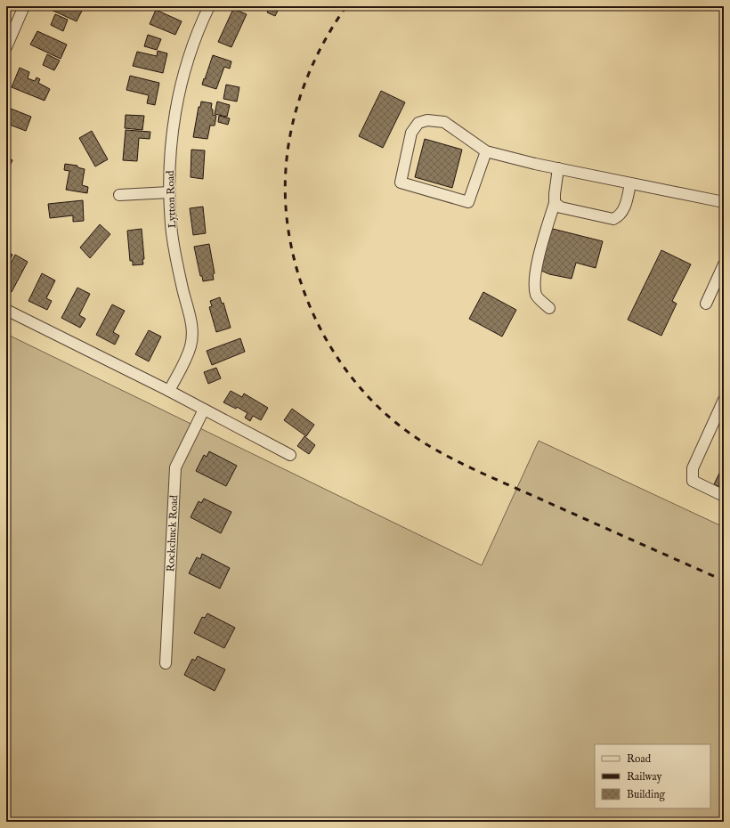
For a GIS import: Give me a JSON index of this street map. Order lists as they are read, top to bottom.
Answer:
{
  "streets": {
    "street": ["Lytton Road", "Rockchuck Road"]
  },
  "legend": ["Road", "Railway", "Building"]
}
